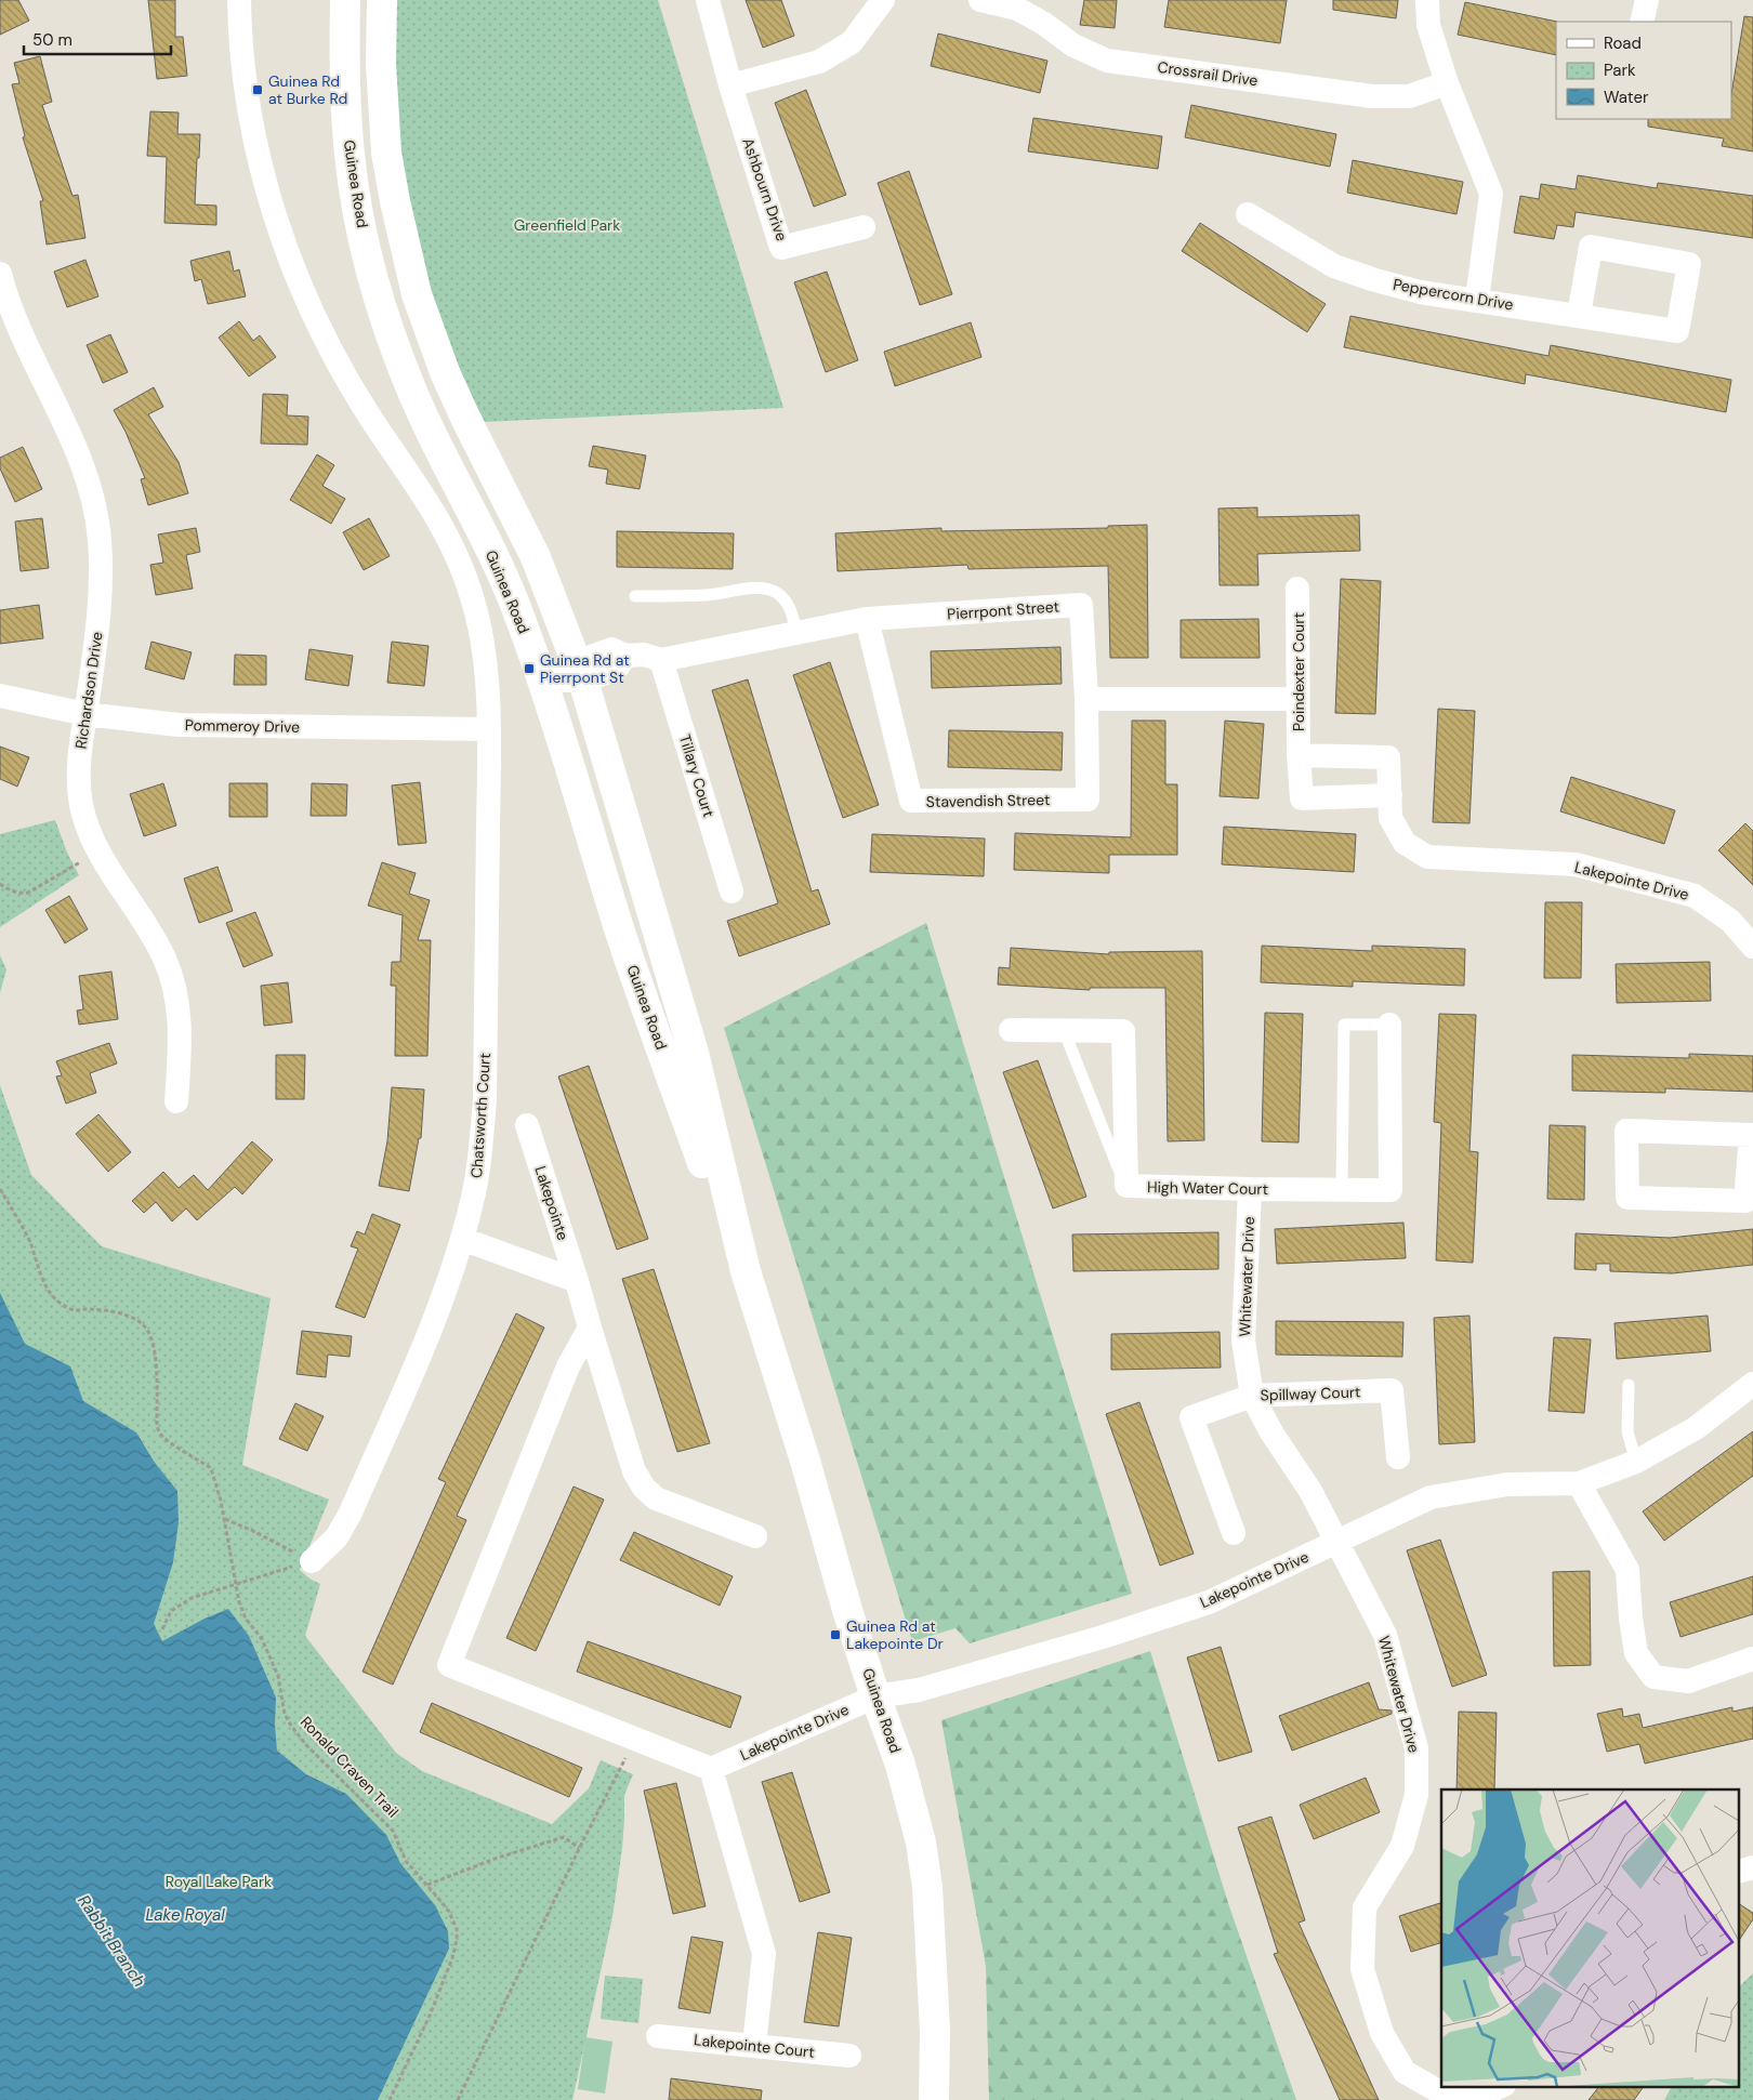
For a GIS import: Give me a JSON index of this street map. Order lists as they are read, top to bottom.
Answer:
{
  "streets": {
    "main road": ["Guinea Road"],
    "street": [
      "Crossrail Drive",
      "Ashbourn Drive",
      "Peppercorn Drive",
      "Pierrpont Street",
      "Poindexter Court",
      "Richardson Drive",
      "Pommeroy Drive",
      "Tillary Court",
      "Stavendish Street",
      "Lakepointe Drive",
      "Chatsworth Court",
      "High Water Court",
      "Lakepointe",
      "Whitewater Drive",
      "Spillway Court",
      "Lakepointe Court"
    ],
    "path": ["Ronald Craven Trail"]
  },
  "crossings": [
    ["Guinea Road", "Pierrpont Street"],
    ["Guinea Road", "Lakepointe Drive"],
    ["Pierrpont Street", "Tillary Court"],
    ["Pierrpont Street", "Stavendish Street"],
    ["Poindexter Court", "Lakepointe Drive"],
    ["Richardson Drive", "Pommeroy Drive"],
    ["Pommeroy Drive", "Chatsworth Court"],
    ["Lakepointe Drive", "Whitewater Drive"],
    ["High Water Court", "Whitewater Drive"],
    ["Whitewater Drive", "Spillway Court"]
  ],
  "water": ["Lake Royal", "Rabbit Branch"],
  "parks": ["Greenfield Park", "Royal Lake Park"],
  "places": {
    "transit": ["Guinea Rd at Burke Rd", "Guinea Rd at Pierrpont St", "Guinea Rd at Lakepointe Dr"]
  },
  "legend": ["Road", "Park", "Water"],
  "scale_bar": "50 m"
}
